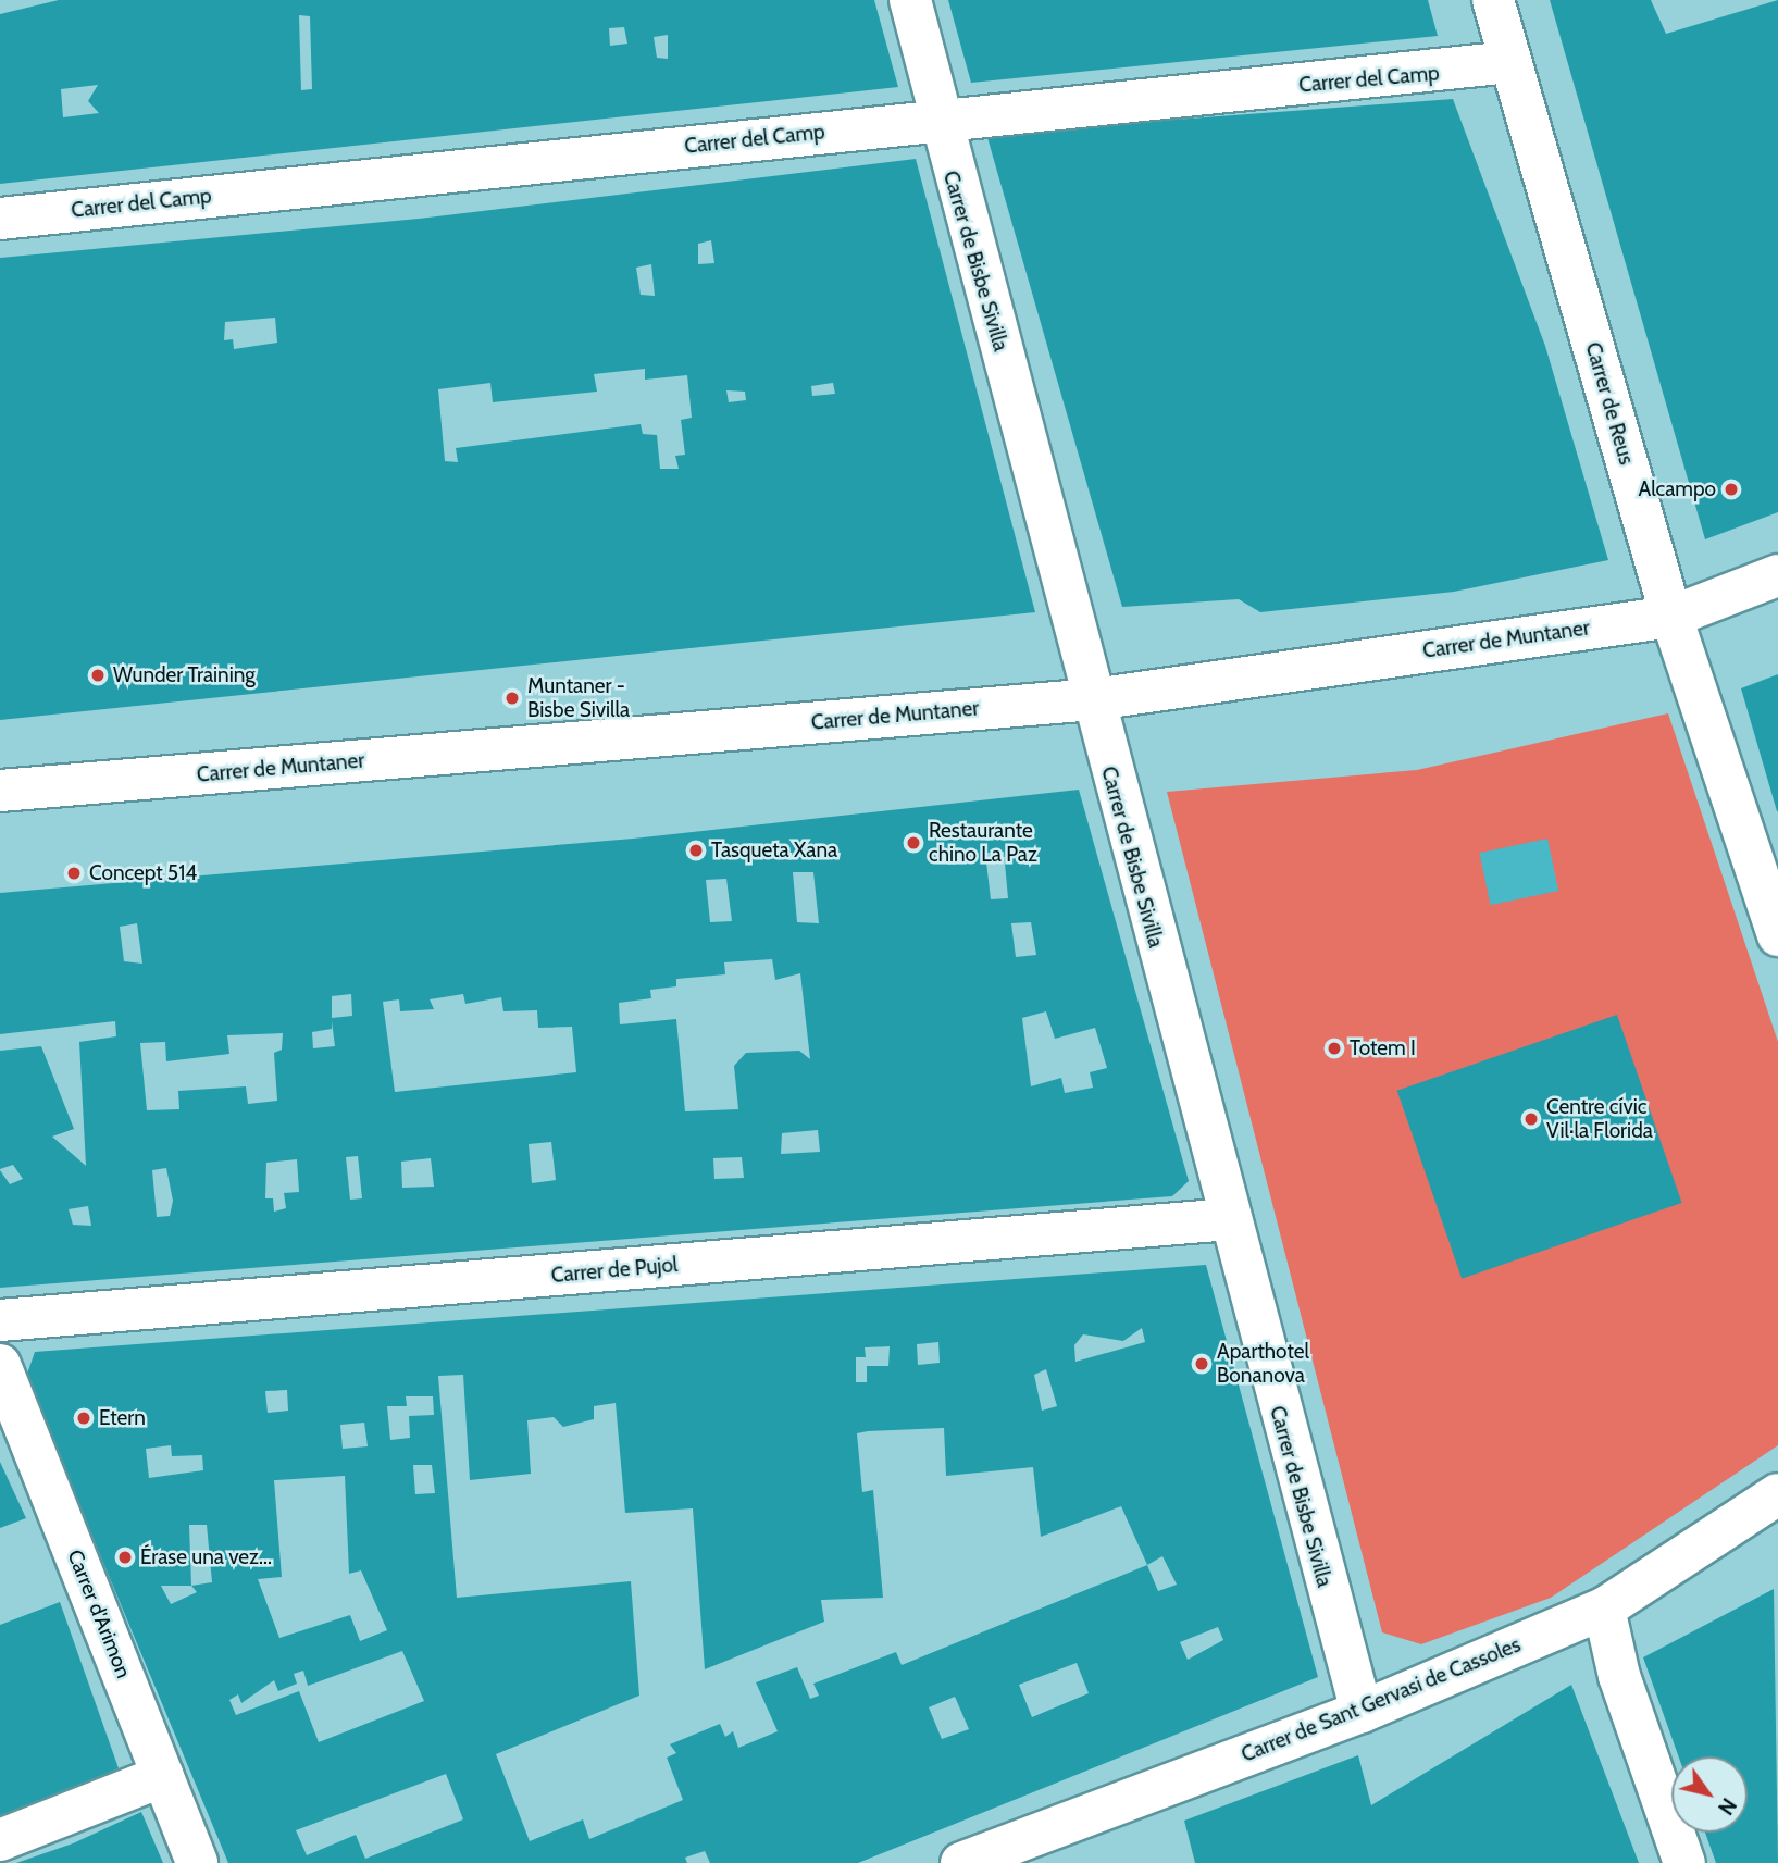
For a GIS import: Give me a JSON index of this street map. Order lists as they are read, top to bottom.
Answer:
{
  "streets": {
    "street": [
      "Carrer del Camp",
      "Carrer de Bisbe Sivilla",
      "Carrer de Reus",
      "Carrer de Muntaner",
      "Carrer de Pujol",
      "Carrer d'Arimon",
      "Carrer de Sant Gervasi de Cassoles"
    ]
  },
  "crossings": [
    ["Carrer del Camp", "Carrer de Bisbe Sivilla"],
    ["Carrer del Camp", "Carrer de Reus"],
    ["Carrer de Bisbe Sivilla", "Carrer de Muntaner"],
    ["Carrer de Bisbe Sivilla", "Carrer de Pujol"],
    ["Carrer de Bisbe Sivilla", "Carrer de Sant Gervasi de Cassoles"],
    ["Carrer de Reus", "Carrer de Muntaner"]
  ],
  "places": [
    "Alcampo",
    "Wunder Training",
    "Muntaner - Bisbe Sivilla",
    "Restaurante chino La Paz",
    "Tasqueta Xana",
    "Concept 514",
    "Totem I",
    "Centre cívic Vil·la Florida",
    "Aparthotel Bonanova",
    "Etern",
    "Érase una vez..."
  ],
  "north": "bottom right"
}
